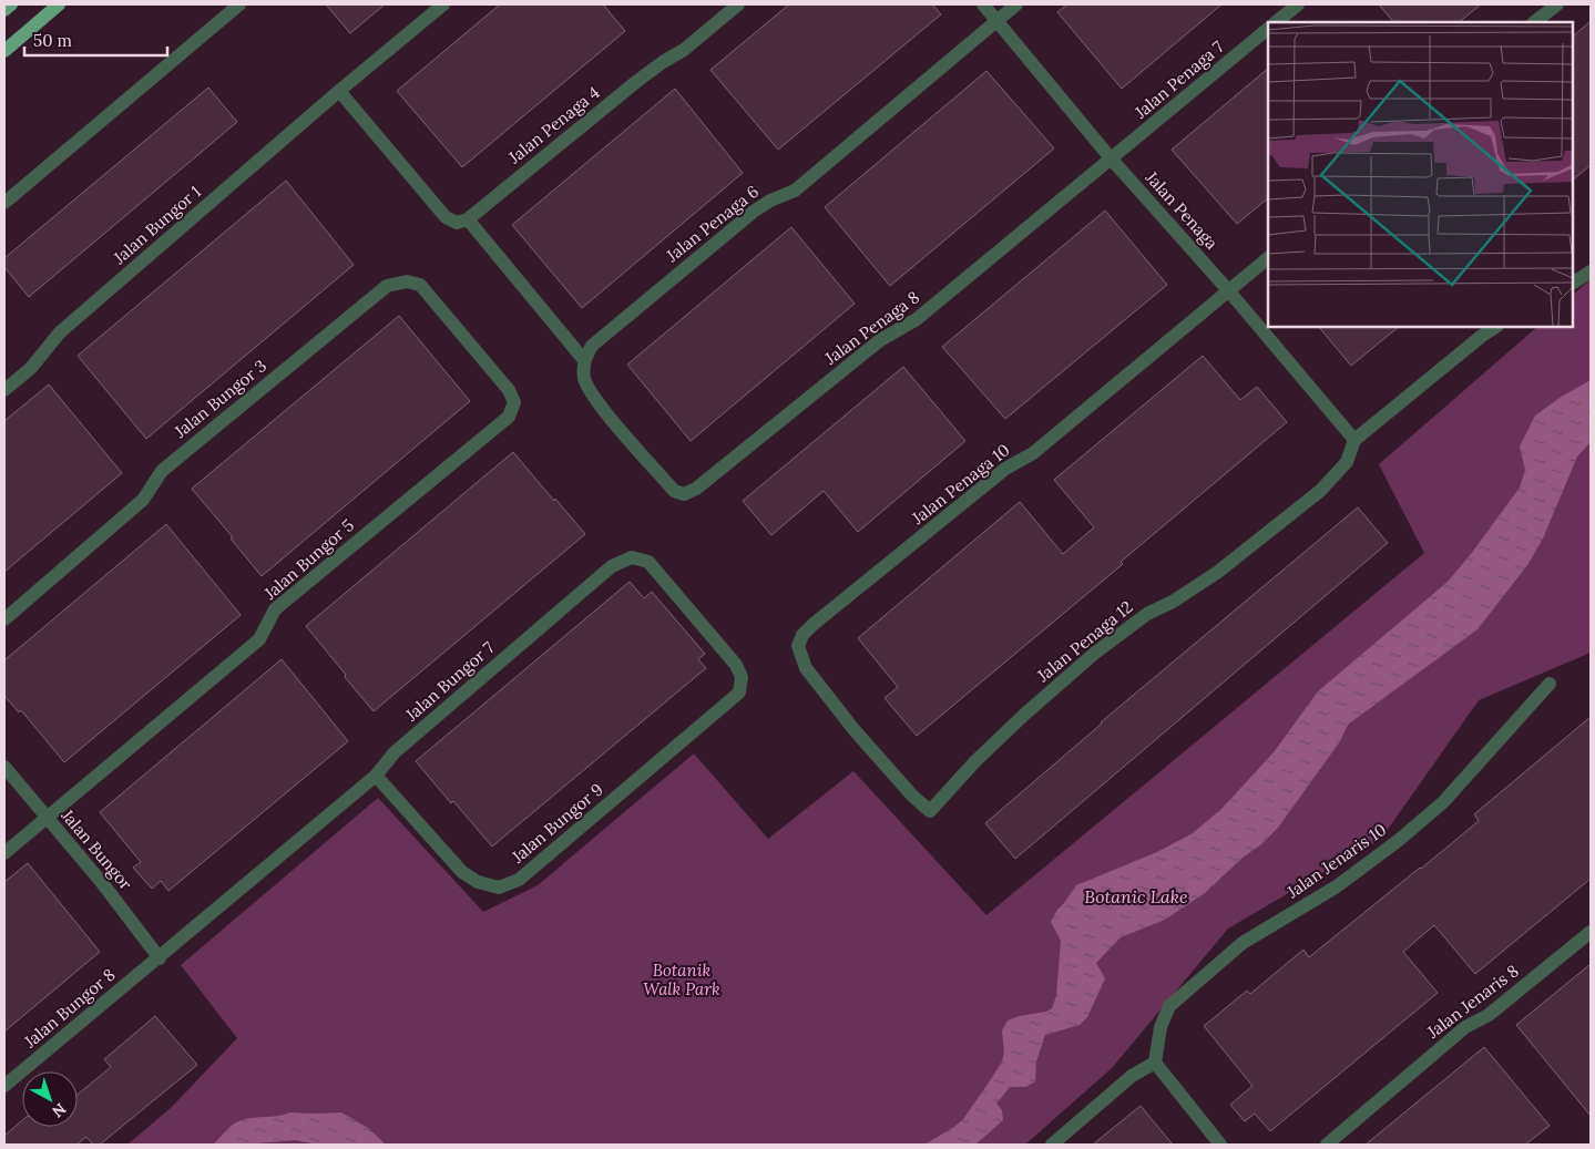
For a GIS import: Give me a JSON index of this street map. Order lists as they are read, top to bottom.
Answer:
{
  "streets": {
    "street": [
      "Jalan Penaga 7",
      "Jalan Penaga 4",
      "Jalan Penaga",
      "Jalan Penaga 6",
      "Jalan Bungor 1",
      "Jalan Penaga 8",
      "Jalan Bungor 3",
      "Jalan Penaga 10",
      "Jalan Bungor 5",
      "Jalan Penaga 12",
      "Jalan Bungor 7",
      "Jalan Bungor 9",
      "Jalan Bungor",
      "Jalan Jenaris 10",
      "Jalan Jenaris 8",
      "Jalan Bungor 8"
    ]
  },
  "crossings": [
    ["Jalan Penaga 7", "Jalan Penaga"],
    ["Jalan Penaga 7", "Jalan Penaga 8"],
    ["Jalan Penaga", "Jalan Penaga 6"],
    ["Jalan Penaga", "Jalan Penaga 8"],
    ["Jalan Penaga", "Jalan Penaga 10"],
    ["Jalan Penaga", "Jalan Penaga 12"],
    ["Jalan Penaga 6", "Jalan Penaga 8"],
    ["Jalan Bungor 3", "Jalan Bungor 5"],
    ["Jalan Penaga 10", "Jalan Penaga 12"],
    ["Jalan Bungor 5", "Jalan Bungor"],
    ["Jalan Bungor 7", "Jalan Bungor 9"],
    ["Jalan Bungor 7", "Jalan Bungor"],
    ["Jalan Bungor 7", "Jalan Bungor 8"],
    ["Jalan Bungor", "Jalan Bungor 8"]
  ],
  "water": ["Botanic Lake"],
  "parks": ["Botanik Walk Park"],
  "scale_bar": "50 m",
  "north": "bottom right"
}
